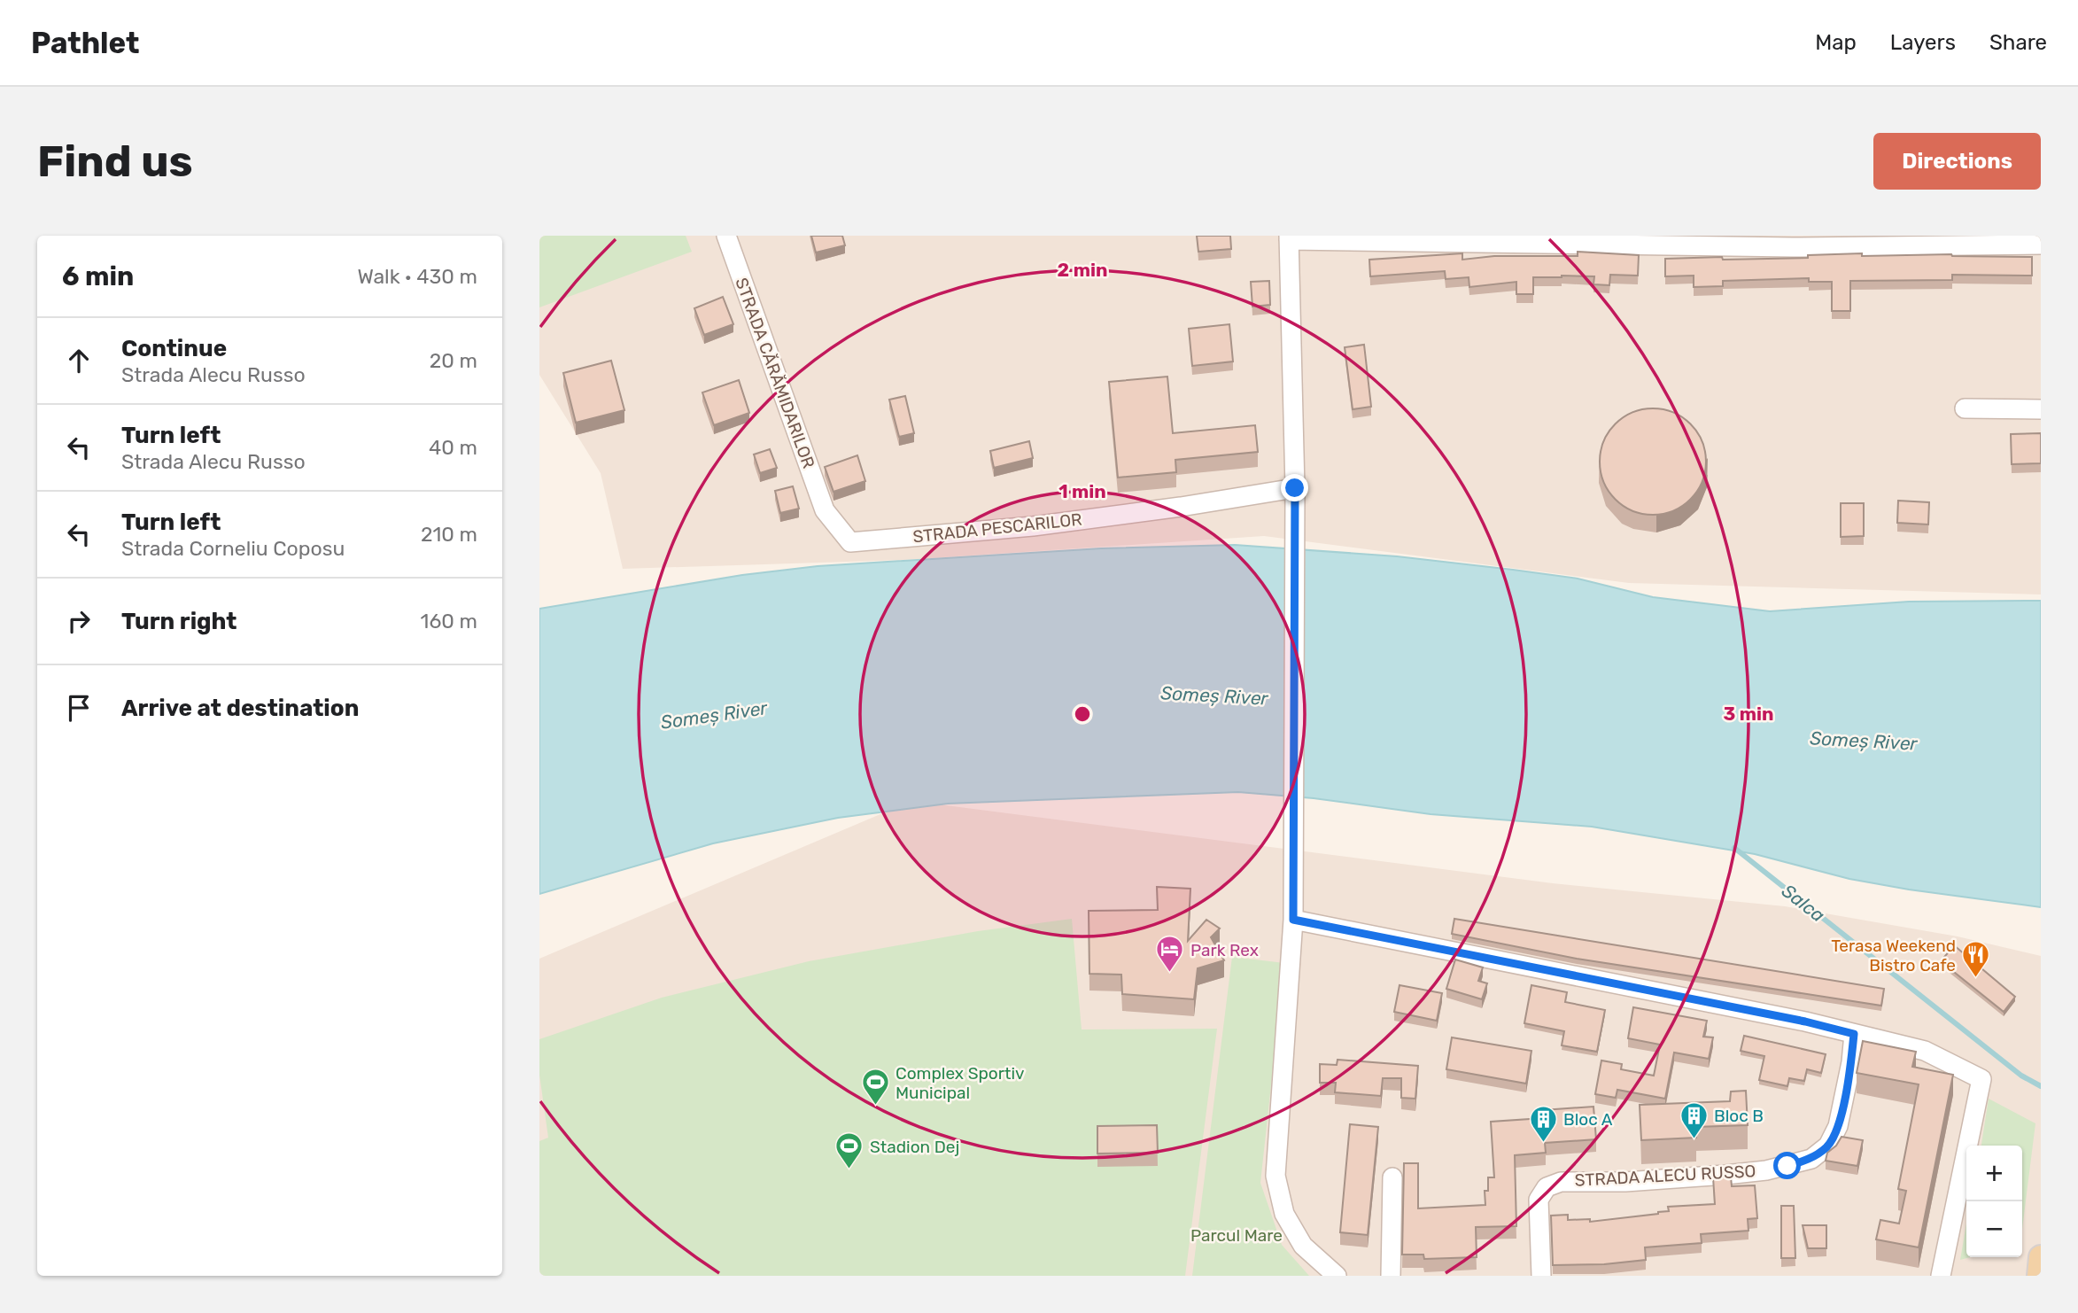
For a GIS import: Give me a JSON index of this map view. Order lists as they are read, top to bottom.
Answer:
{
  "streets": {
    "street": ["STRADA CĂRĂMIDARILOR", "STRADA PESCARILOR", "STRADA ALECU RUSSO"]
  },
  "crossings": [
    ["STRADA CĂRĂMIDARILOR", "STRADA PESCARILOR"]
  ],
  "water": ["Someș River", "Salca"],
  "parks": ["Parcul Mare"],
  "places": {
    "hotel": ["Park Rex"],
    "restaurant": ["Terasa Weekend Bistro Cafe"],
    "sports": ["Complex Sportiv Municipal", "Stadion Dej"],
    "building": ["Bloc B", "Bloc A"]
  },
  "page": {
    "header": "Pathlet",
    "nav": ["Map", "Layers", "Share"],
    "buttons": "Directions",
    "title": "Find us",
    "heading": ["6 min", "Walk · 430 m"],
    "list": [
      ["Continue", "Strada Alecu Russo", "20 m"],
      ["Turn left", "Strada Alecu Russo", "40 m"],
      ["Turn left", "Strada Corneliu Coposu", "210 m"],
      ["Turn right", "160 m"],
      "Arrive at destination"
    ],
    "map_buttons": ["+", "−"]
  },
  "rings": ["2 min", "1 min", "3 min"]
}
